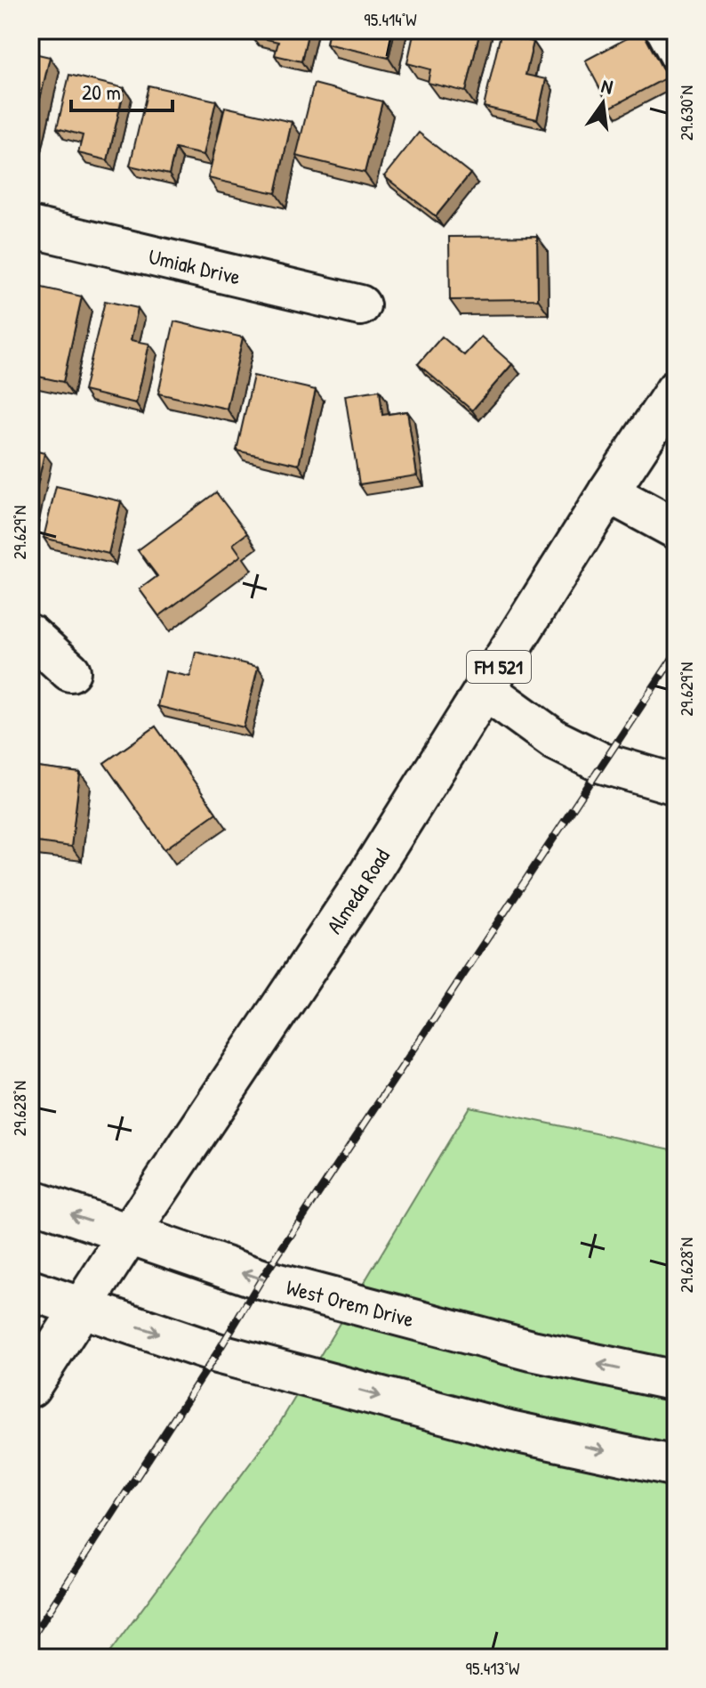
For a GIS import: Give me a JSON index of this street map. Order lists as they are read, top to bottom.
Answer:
{
  "streets": {
    "main road": [
      "Umiak Drive",
      "FM 521",
      "Almeda Road",
      "West Orem Drive"
    ]
  },
  "crossings": [
    ["Almeda Road", "West Orem Drive"]
  ],
  "scale_bar": "20 m",
  "north": "top",
  "coordinates": [
    "95.414°W",
    "29.630°N",
    "29.629°N",
    "29.628°N",
    "95.413°W"
  ]
}
